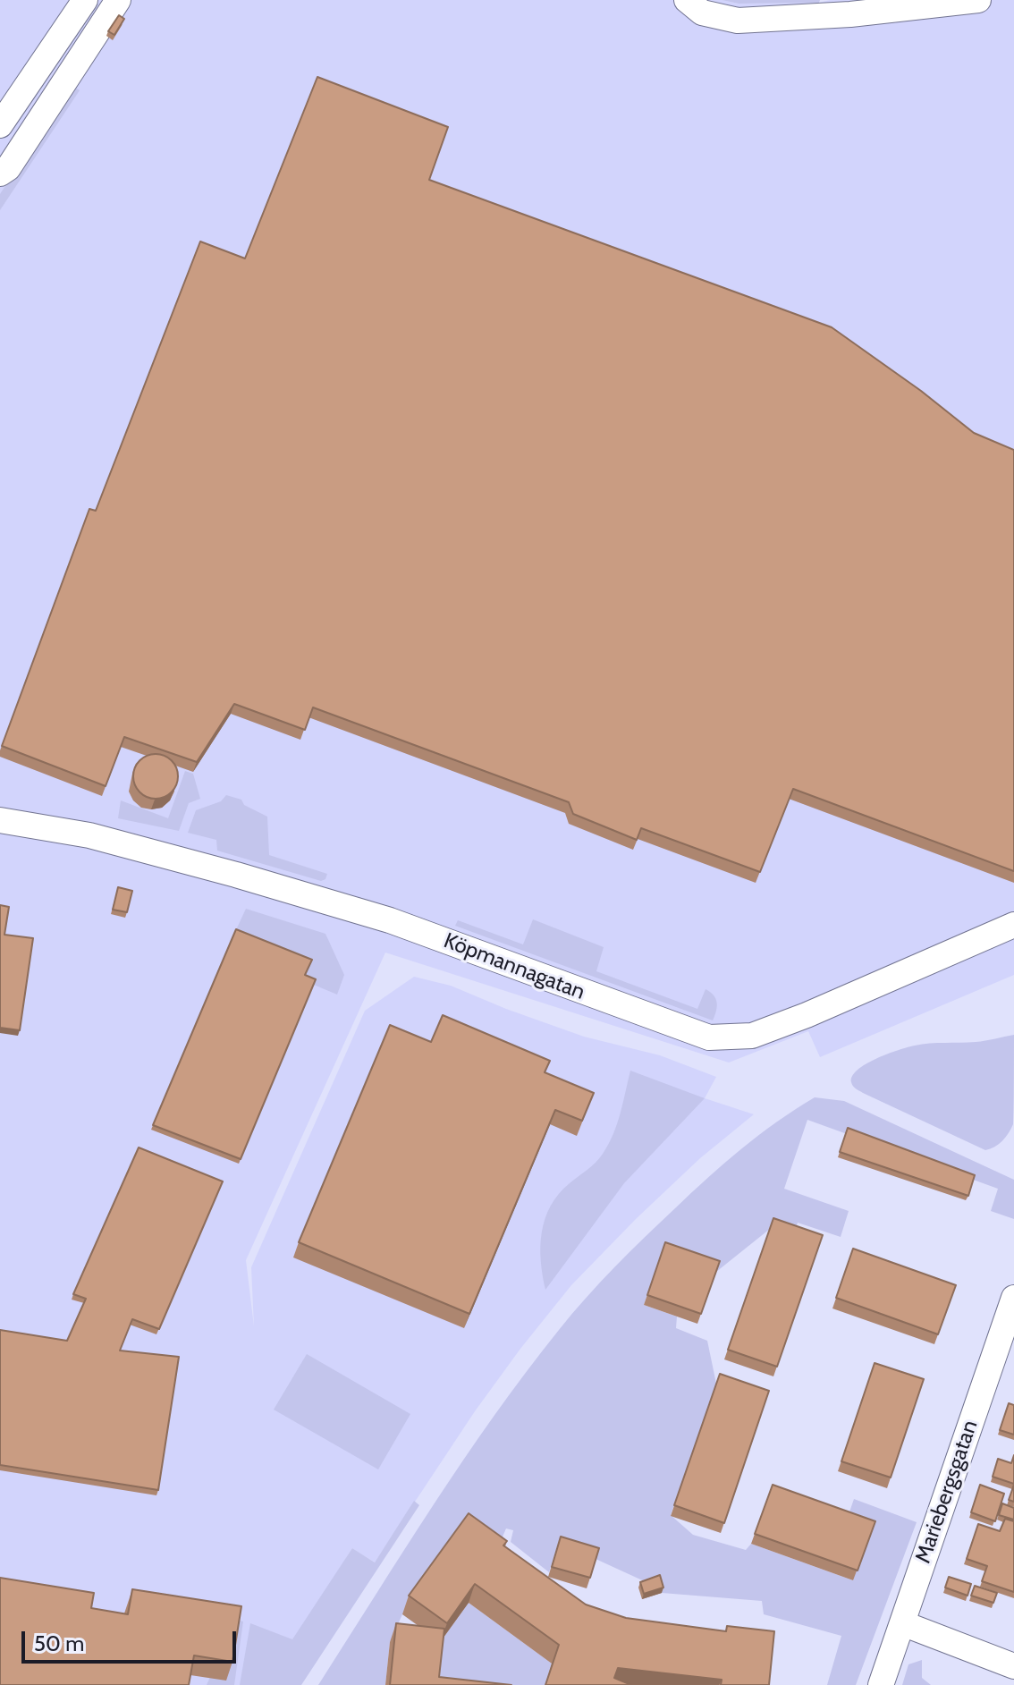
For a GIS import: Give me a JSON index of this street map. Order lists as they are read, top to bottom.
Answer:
{
  "streets": {
    "street": ["Köpmannagatan", "Mariebergsgatan"]
  },
  "scale_bar": "50 m"
}
